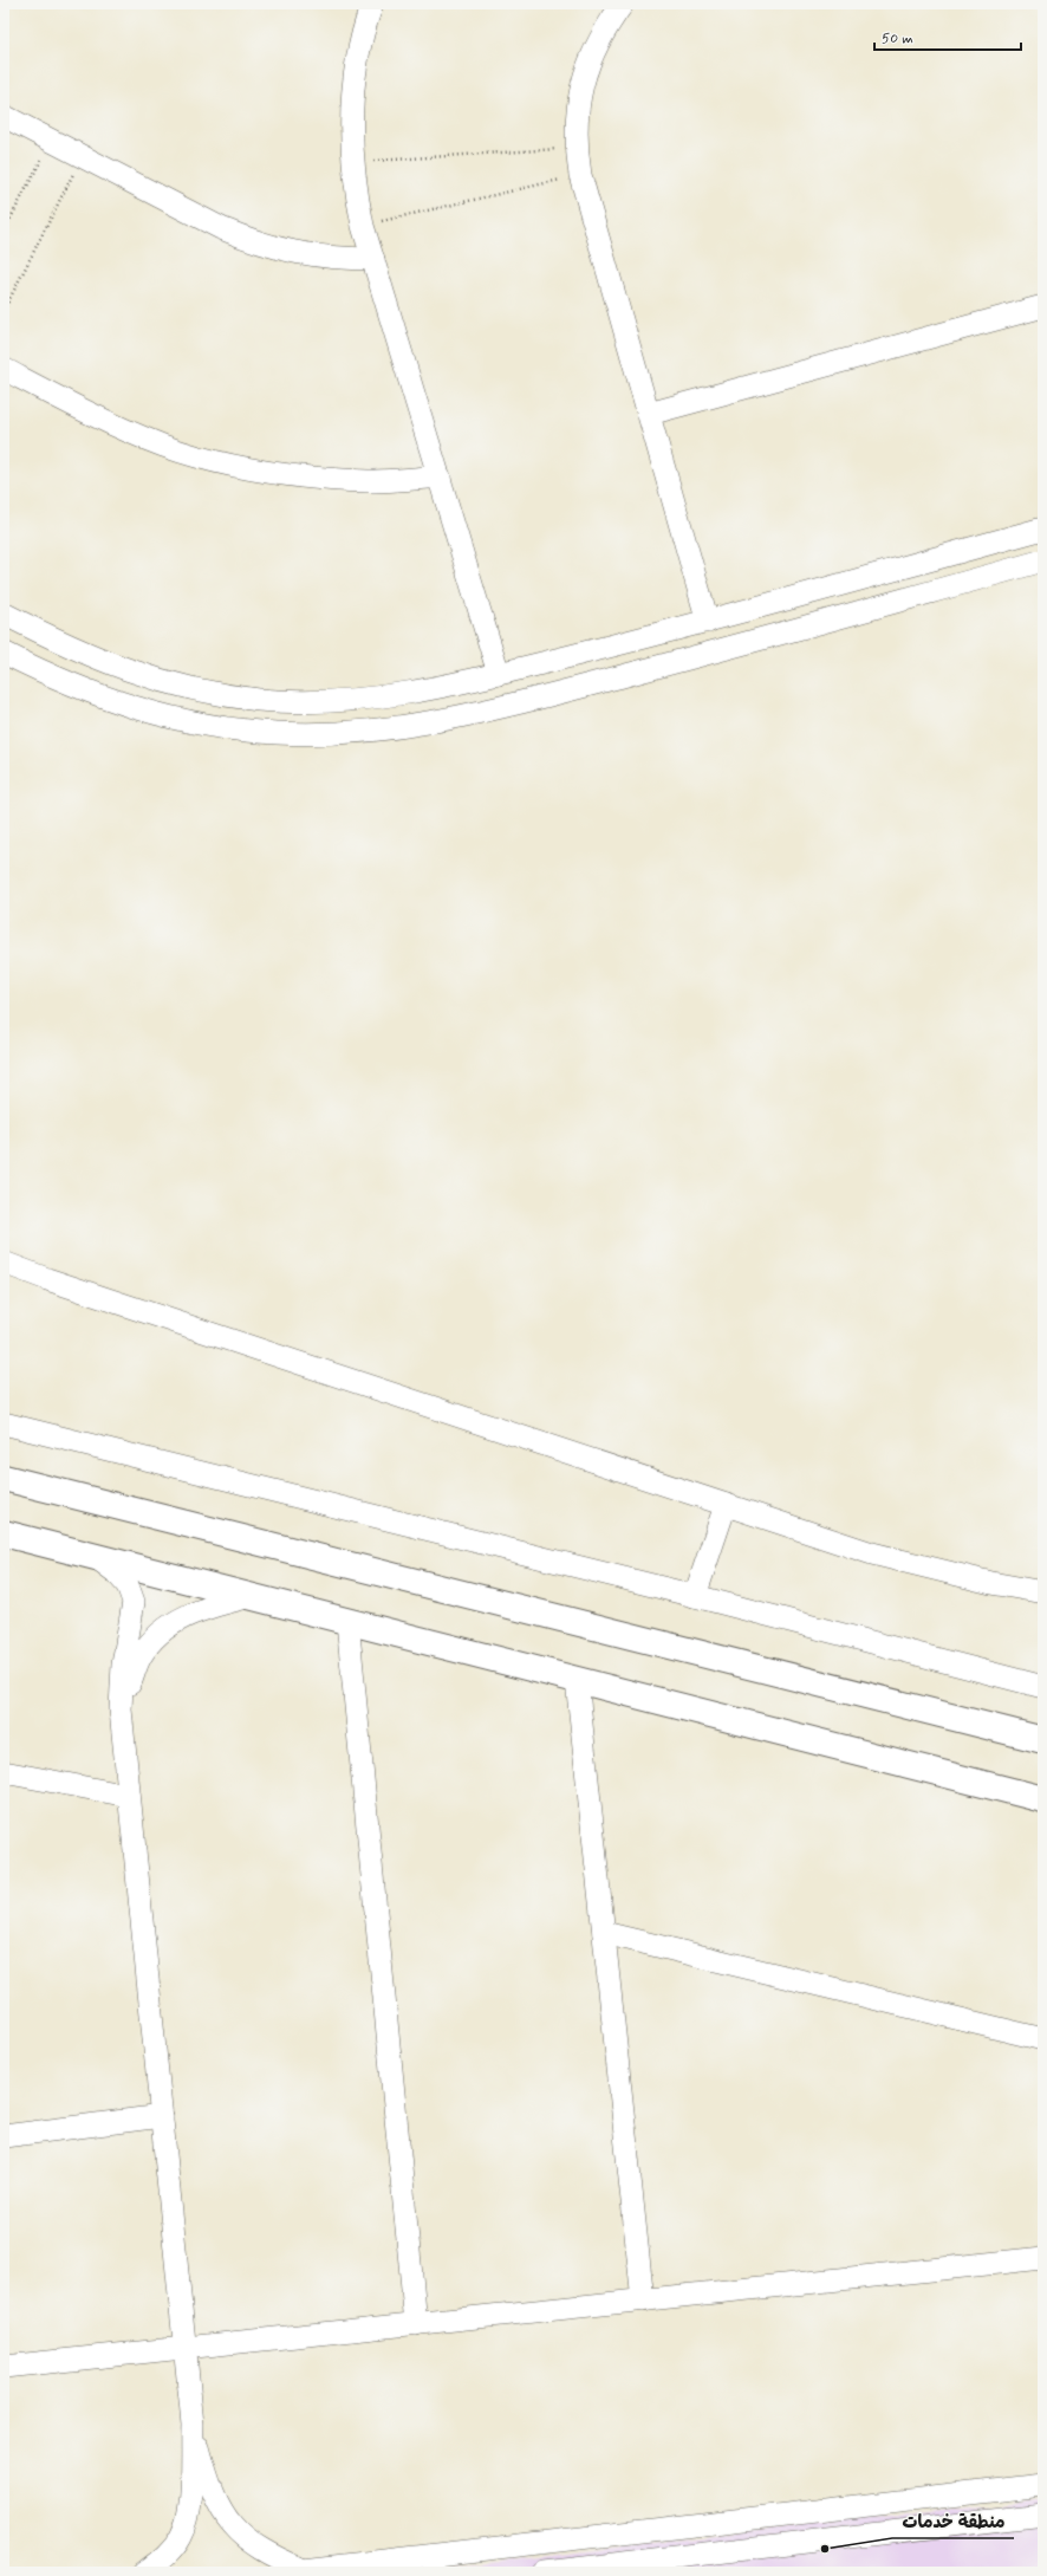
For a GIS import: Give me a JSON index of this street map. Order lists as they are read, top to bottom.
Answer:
{
  "places": ["منطقة خدمات"],
  "scale_bar": "50 m"
}
